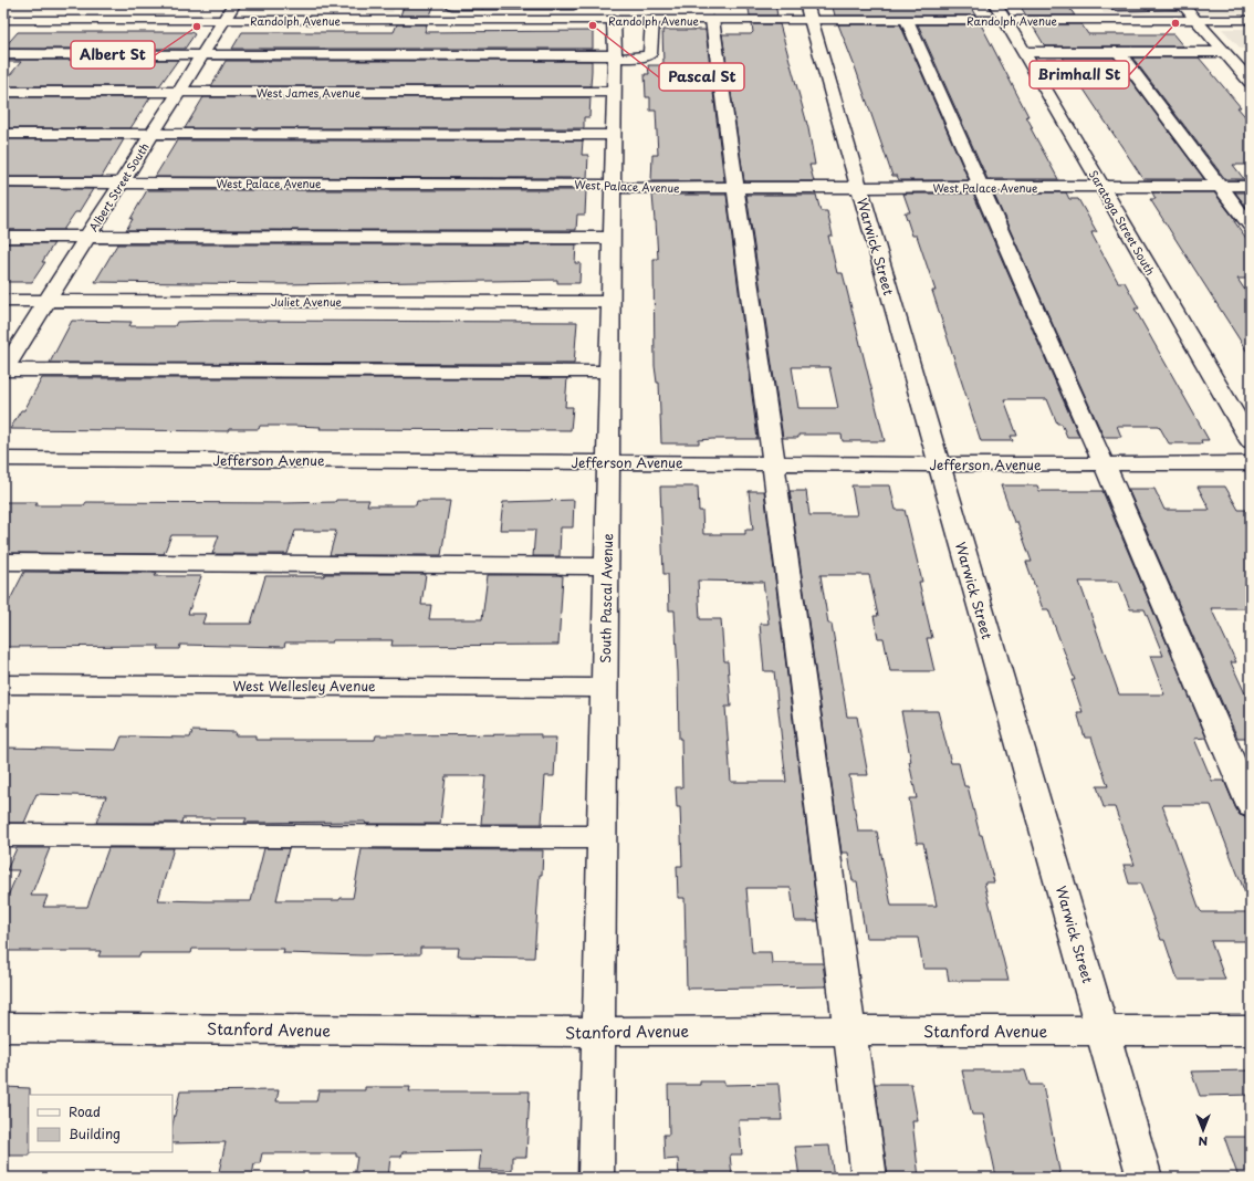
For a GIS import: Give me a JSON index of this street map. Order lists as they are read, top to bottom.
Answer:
{
  "streets": {
    "street": [
      "Randolph Avenue",
      "West James Avenue",
      "West Palace Avenue",
      "Albert Street South",
      "Saratoga Street South",
      "Warwick Street",
      "Juliet Avenue",
      "Jefferson Avenue",
      "South Pascal Avenue",
      "West Wellesley Avenue",
      "Stanford Avenue"
    ]
  },
  "crossings": [
    ["Randolph Avenue", "Albert Street South"],
    ["Randolph Avenue", "Saratoga Street South"],
    ["Randolph Avenue", "Warwick Street"],
    ["Randolph Avenue", "South Pascal Avenue"],
    ["West James Avenue", "Albert Street South"],
    ["West James Avenue", "South Pascal Avenue"],
    ["West Palace Avenue", "Albert Street South"],
    ["West Palace Avenue", "Saratoga Street South"],
    ["West Palace Avenue", "Warwick Street"],
    ["West Palace Avenue", "South Pascal Avenue"],
    ["Albert Street South", "Juliet Avenue"],
    ["Warwick Street", "Jefferson Avenue"],
    ["Warwick Street", "Stanford Avenue"],
    ["Juliet Avenue", "South Pascal Avenue"],
    ["Jefferson Avenue", "South Pascal Avenue"],
    ["South Pascal Avenue", "West Wellesley Avenue"],
    ["South Pascal Avenue", "Stanford Avenue"]
  ],
  "places": ["Brimhall St", "Pascal St", "Albert St"],
  "legend": ["Road", "Building"],
  "north": "bottom"
}
